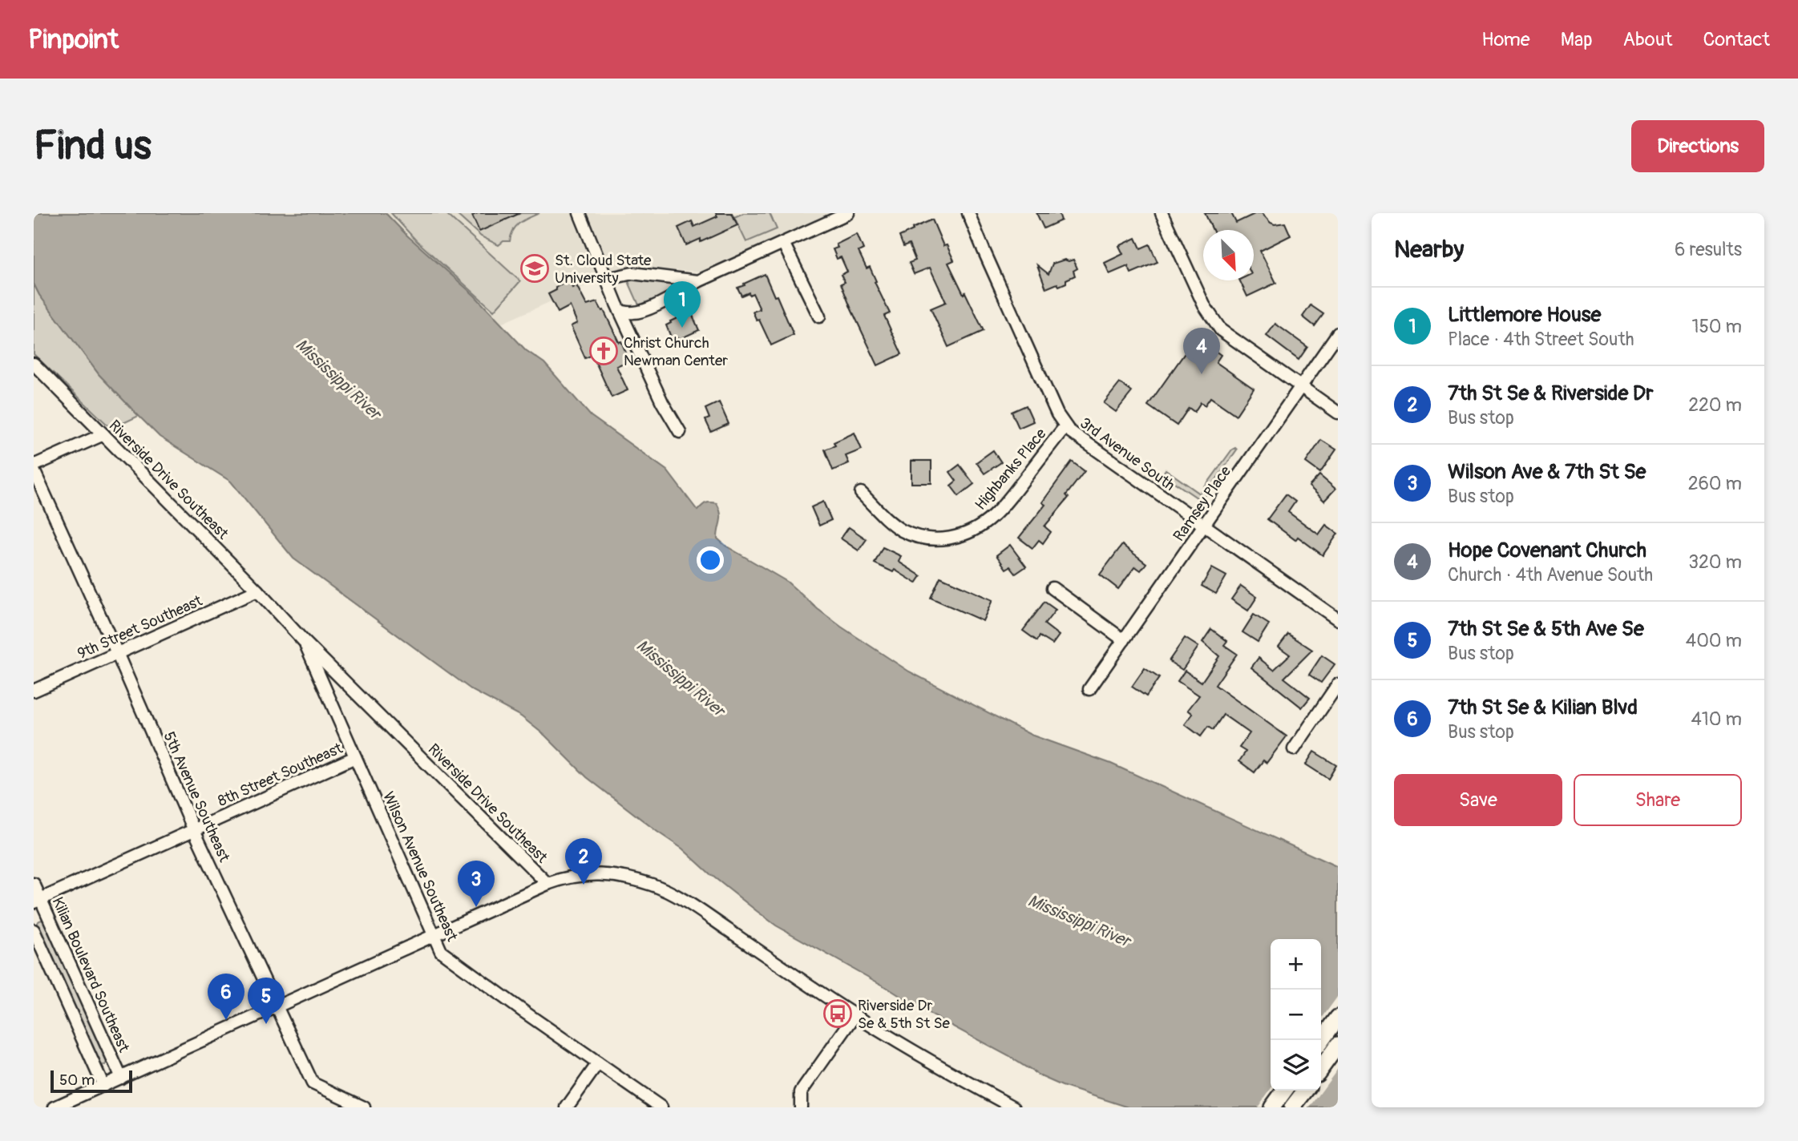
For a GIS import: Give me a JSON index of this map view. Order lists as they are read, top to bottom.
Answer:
{
  "streets": {
    "street": [
      "3rd Avenue South",
      "Highbanks Place",
      "Riverside Drive Southeast",
      "Ramsey Place",
      "9th Street Southeast",
      "8th Street Southeast",
      "5th Avenue Southeast",
      "Wilson Avenue Southeast",
      "Kilian Boulevard Southeast"
    ]
  },
  "crossings": [
    ["3rd Avenue South", "Highbanks Place"],
    ["3rd Avenue South", "Ramsey Place"],
    ["Riverside Drive Southeast", "9th Street Southeast"],
    ["Riverside Drive Southeast", "Wilson Avenue Southeast"],
    ["9th Street Southeast", "5th Avenue Southeast"],
    ["8th Street Southeast", "5th Avenue Southeast"],
    ["8th Street Southeast", "Wilson Avenue Southeast"],
    ["8th Street Southeast", "Kilian Boulevard Southeast"]
  ],
  "water": ["Mississippi River"],
  "places": {
    "school or university": ["St. Cloud State University"],
    "church": ["Christ Church Newman Center"],
    "bus stop": ["Riverside Dr Se & 5th St Se"]
  },
  "scale_bar": "50 m",
  "north": "bottom right",
  "page": {
    "header": "Pinpoint",
    "nav": [
      "Home",
      "Map",
      "About",
      "Contact"
    ],
    "buttons": [
      "Directions",
      ["Save", "Share"]
    ],
    "title": "Find us",
    "heading": ["Nearby", "6 results"],
    "pins": [
      "1",
      "4",
      "2",
      "3",
      "6",
      "5"
    ],
    "list": [
      {
        "mark": "1",
        "name": "Littlemore House",
        "note": "Place · 4th Street South",
        "value": "150 m"
      },
      {
        "mark": "2",
        "name": "7th St Se & Riverside Dr",
        "note": "Bus stop",
        "value": "220 m"
      },
      {
        "mark": "3",
        "name": "Wilson Ave & 7th St Se",
        "note": "Bus stop",
        "value": "260 m"
      },
      {
        "mark": "4",
        "name": "Hope Covenant Church",
        "note": "Church · 4th Avenue South",
        "value": "320 m"
      },
      {
        "mark": "5",
        "name": "7th St Se & 5th Ave Se",
        "note": "Bus stop",
        "value": "400 m"
      },
      {
        "mark": "6",
        "name": "7th St Se & Kilian Blvd",
        "note": "Bus stop",
        "value": "410 m"
      }
    ],
    "map_buttons": ["+", "−"],
    "scale": "50 m"
  }
}
